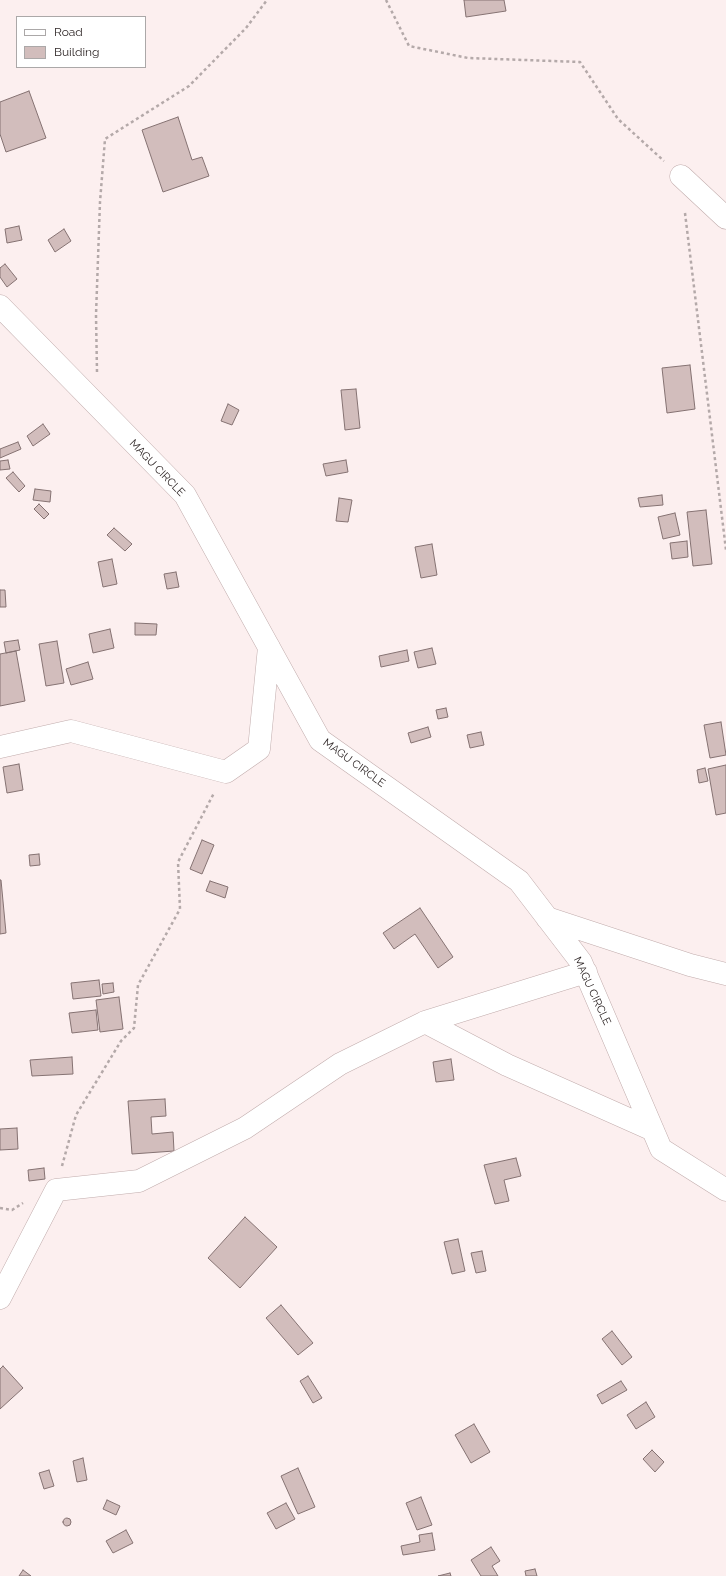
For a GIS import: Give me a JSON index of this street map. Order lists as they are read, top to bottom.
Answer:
{
  "streets": {
    "street": ["MAGU CIRCLE"]
  },
  "legend": ["Road", "Building"]
}
